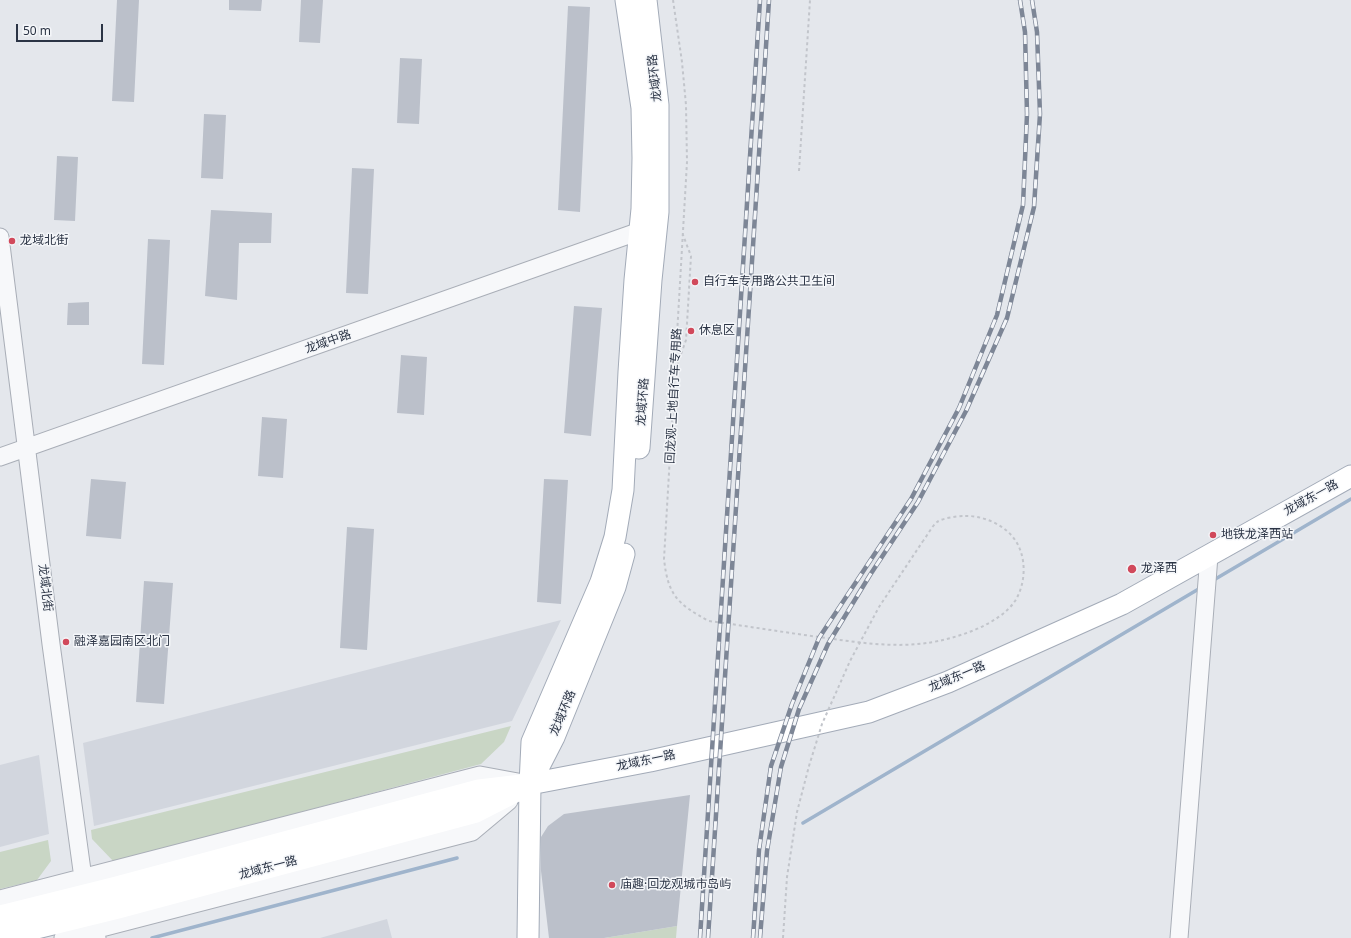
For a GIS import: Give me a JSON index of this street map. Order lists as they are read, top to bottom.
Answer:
{
  "streets": {
    "main road": ["龙域环路", "龙域东一路"],
    "street": ["龙域中路", "龙域北街"],
    "path": ["回龙观-上地自行车专用路"]
  },
  "crossings": [
    ["龙域环路", "龙域中路"],
    ["龙域环路", "龙域东一路"],
    ["龙域中路", "龙域北街"],
    ["龙域东一路", "龙域北街"]
  ],
  "places": [
    "龙域北街",
    "自行车专用路公共卫生间",
    "休息区",
    "地铁龙泽西站",
    "龙泽西",
    "融泽嘉园南区北门",
    "庙趣·回龙观城市岛屿"
  ],
  "scale_bar": "50 m"
}
